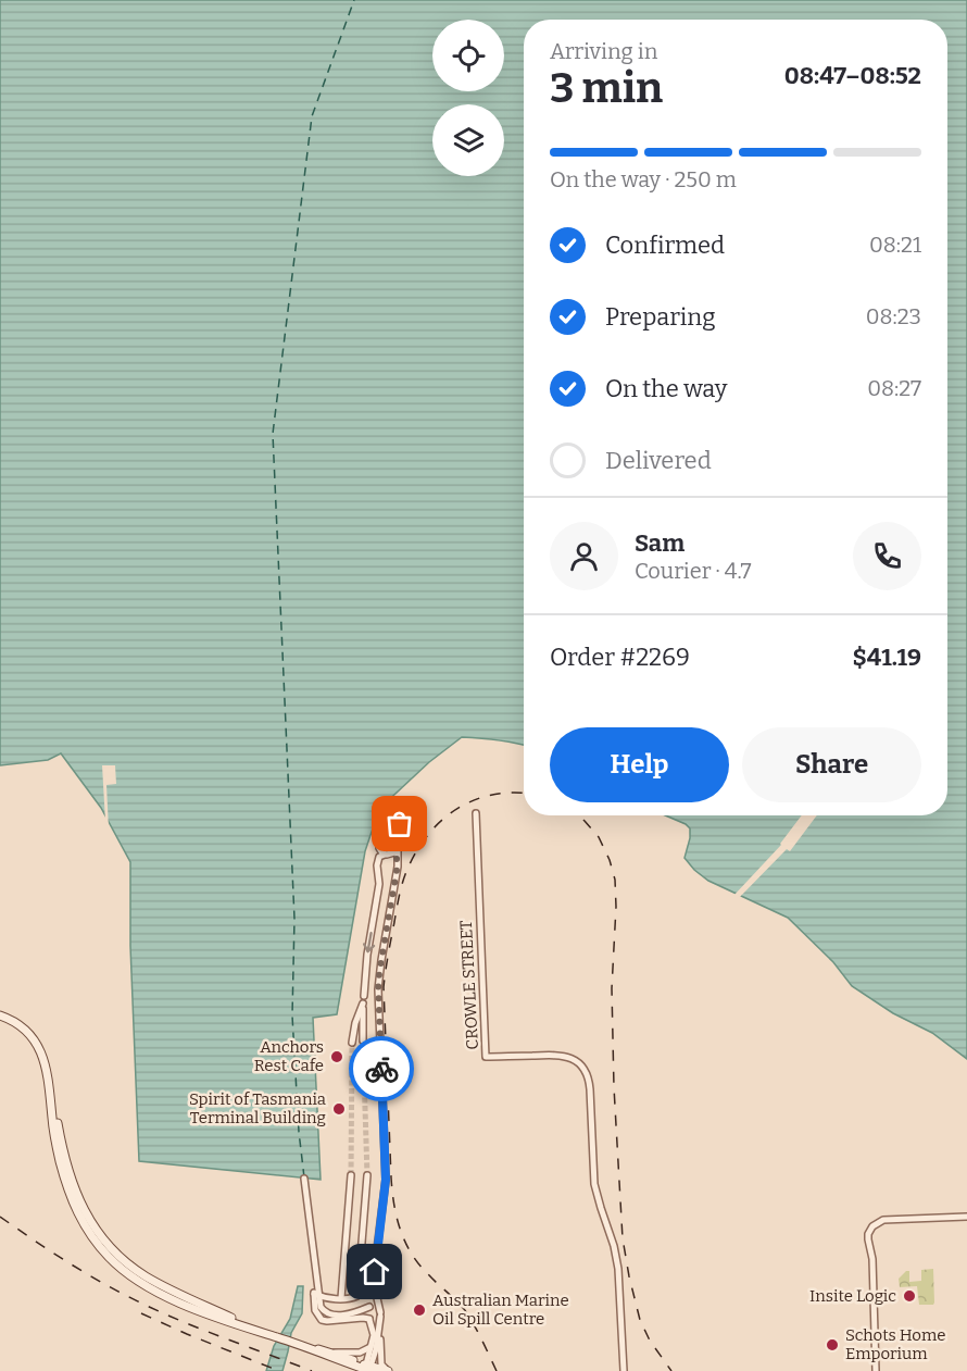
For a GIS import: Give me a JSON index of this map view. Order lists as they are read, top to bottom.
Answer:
{
  "streets": {
    "street": ["CROWLE STREET"]
  },
  "places": [
    "Anchors Rest Cafe",
    "Spirit of Tasmania Terminal Building",
    "Insite Logic",
    "Australian Marine Oil Spill Centre",
    "Schots Home Emporium"
  ],
  "page": {
    "heading": ["3 min", "Arriving in", "08:47–08:52"],
    "panel": [
      "Sam",
      "Courier · 4.7",
      "Order #2269",
      "$41.19"
    ],
    "bar": "On the way · 250 m",
    "list": [
      ["Confirmed", "08:21"],
      ["Preparing", "08:23"],
      ["On the way", "08:27"],
      "Delivered"
    ],
    "buttons": ["Help", "Share"]
  }
}
